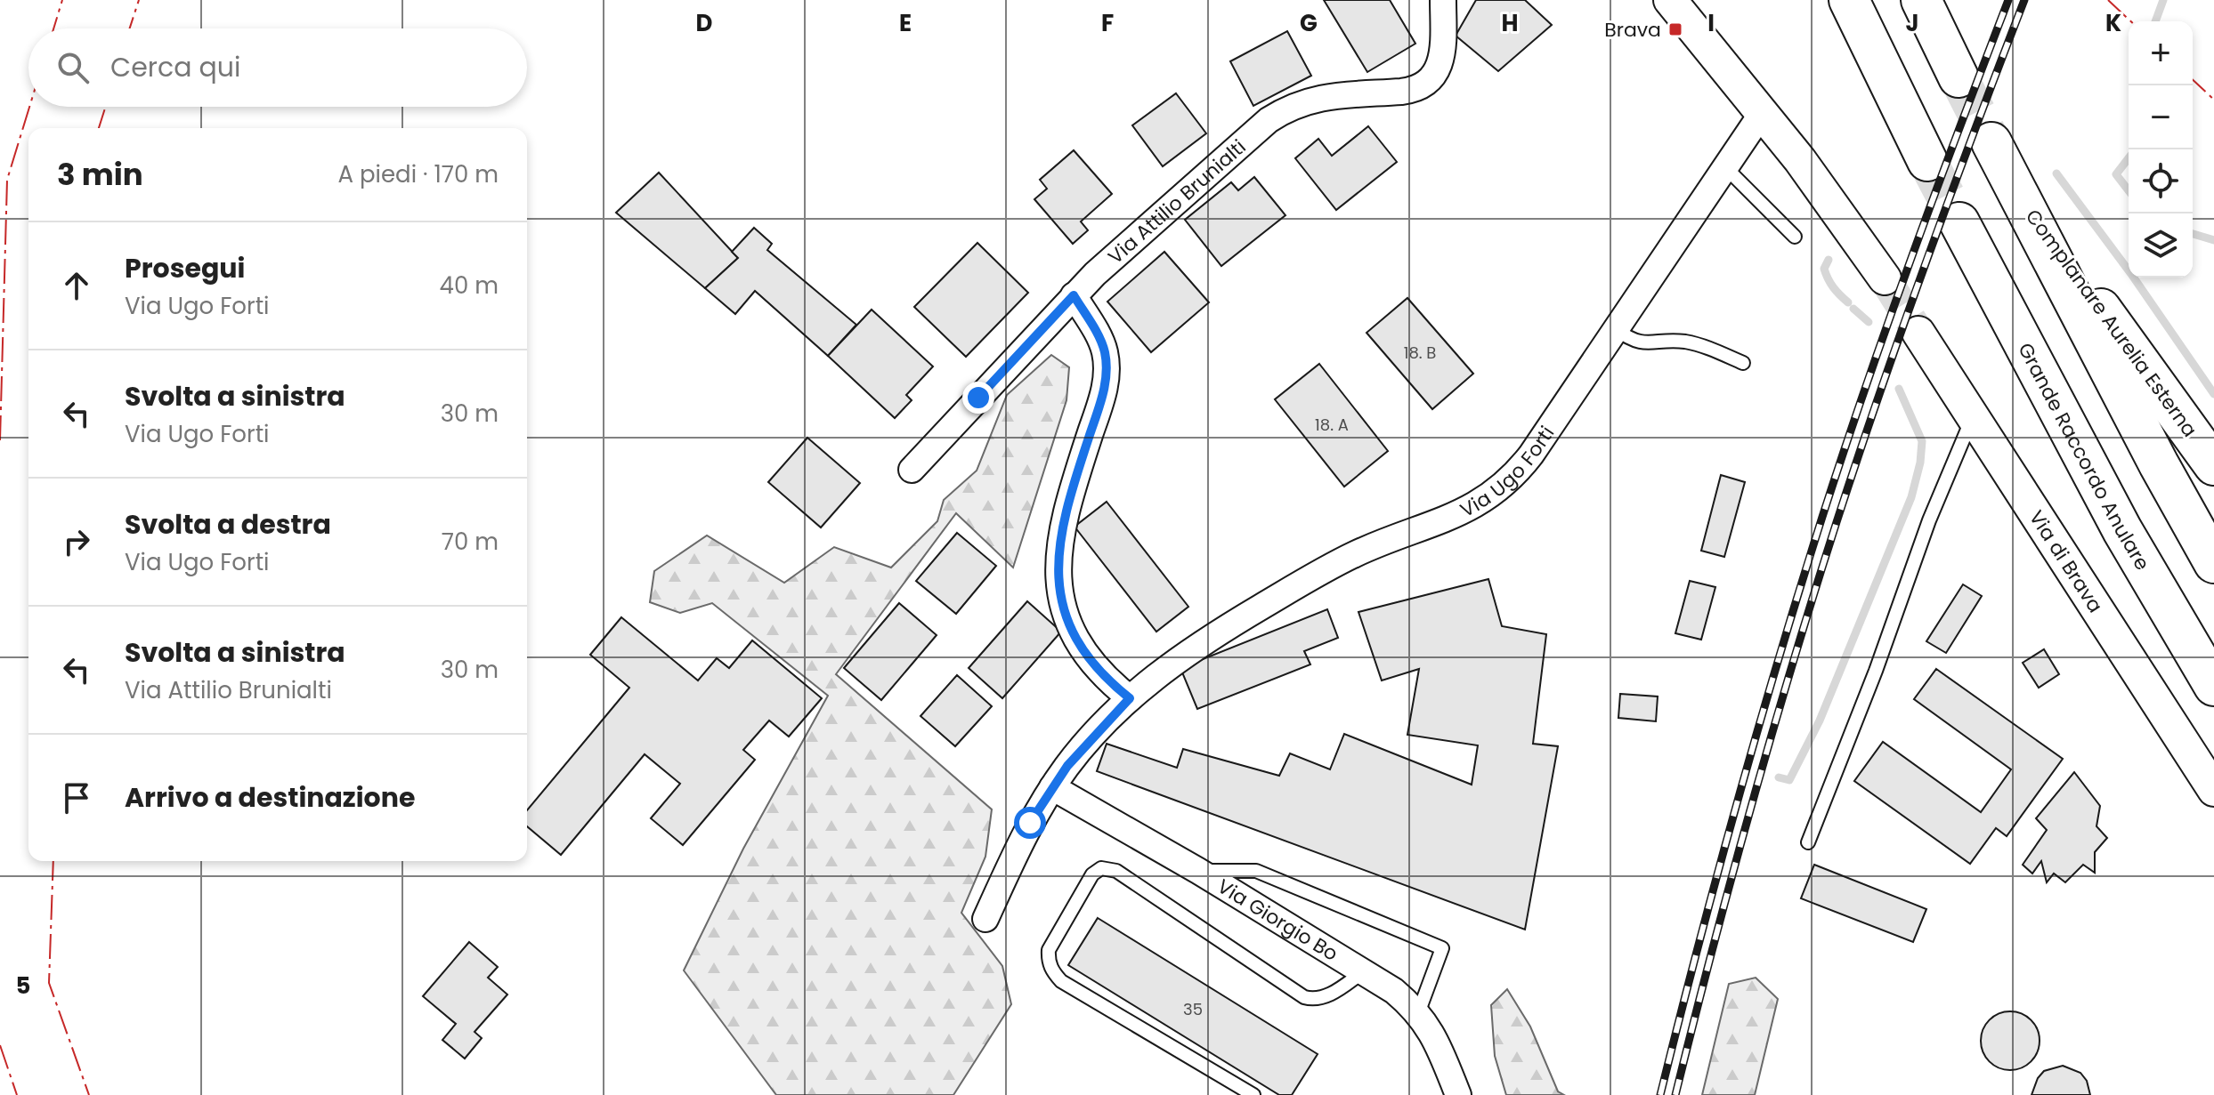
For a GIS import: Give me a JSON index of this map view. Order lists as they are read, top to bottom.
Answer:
{
  "streets": {
    "highway": ["Complanare Aurelia Esterna", "Grande Raccordo Anulare"],
    "street": [
      "Via Attilio Brunialti",
      "Via Ugo Forti",
      "Via di Brava",
      "Via Giorgio Bo"
    ]
  },
  "crossings": [
    ["Via Ugo Forti", "Via Giorgio Bo"]
  ],
  "places": {
    "transit": ["Brava"]
  },
  "house_numbers": ["18. B", "18. A", "35"],
  "page": {
    "map_buttons": ["+", "−"],
    "search": "Cerca qui",
    "heading": ["3 min", "A piedi · 170 m"],
    "list": [
      ["Prosegui", "Via Ugo Forti", "40 m"],
      ["Svolta a sinistra", "Via Ugo Forti", "30 m"],
      ["Svolta a destra", "Via Ugo Forti", "70 m"],
      ["Svolta a sinistra", "Via Attilio Brunialti", "30 m"],
      "Arrivo a destinazione"
    ]
  },
  "grid": {
    "columns": [
      "D",
      "E",
      "F",
      "G",
      "H",
      "I",
      "J",
      "K"
    ],
    "rows": ["5"]
  }
}
